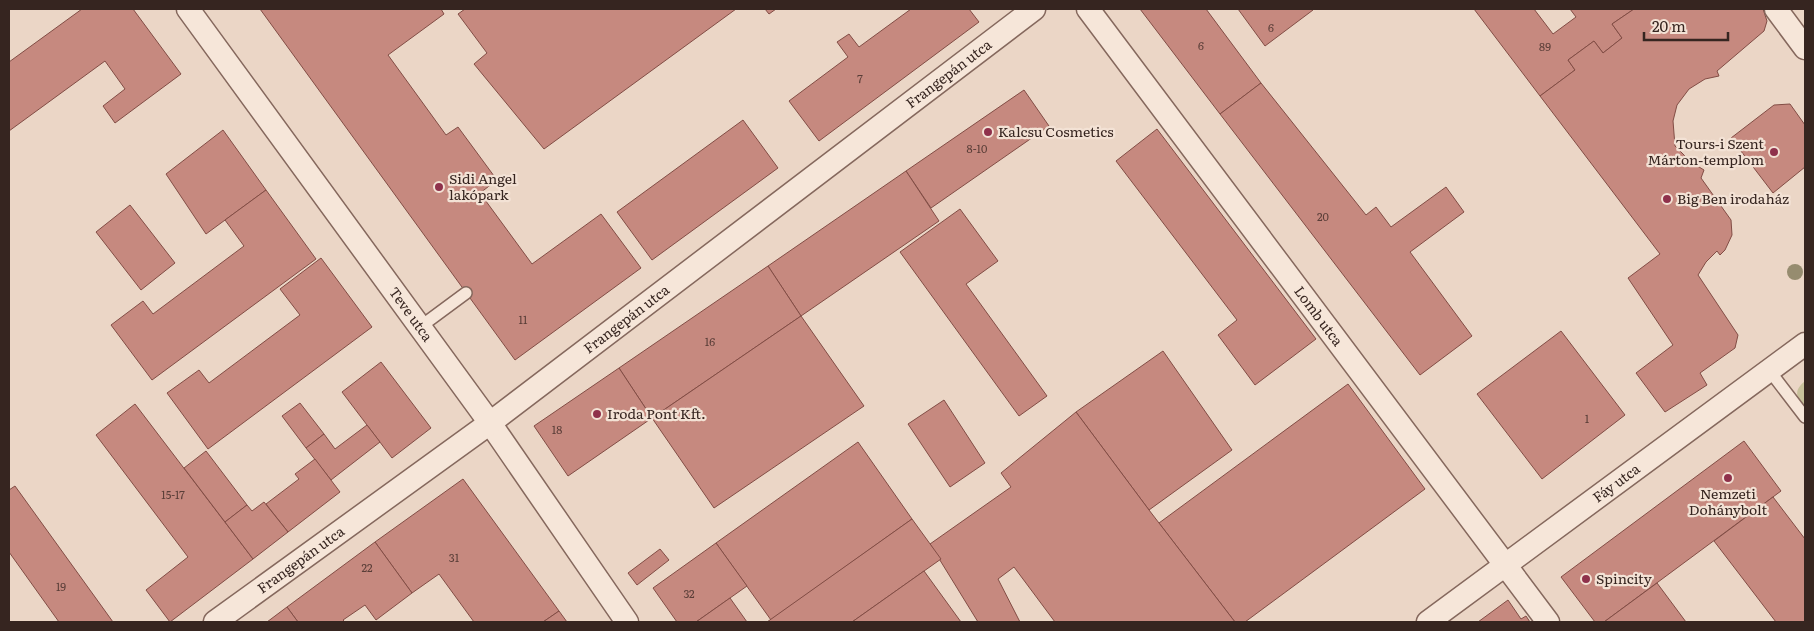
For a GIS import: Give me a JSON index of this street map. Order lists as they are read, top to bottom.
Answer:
{
  "streets": {
    "street": [
      "Frangepán utca",
      "Teve utca",
      "Lomb utca",
      "Fáy utca"
    ]
  },
  "crossings": [
    ["Frangepán utca", "Teve utca"],
    ["Lomb utca", "Fáy utca"]
  ],
  "places": [
    "Kalcsu Cosmetics",
    "Tours-i Szent Márton-templom",
    "Sidi Angel lakópark",
    "Big Ben irodaház",
    "Iroda Pont Kft.",
    "Nemzeti Dohánybolt",
    "Spincity"
  ],
  "house_numbers": [
    "6",
    "6",
    "89",
    "7",
    "8-10",
    "20",
    "11",
    "16",
    "1",
    "18",
    "15-17",
    "31",
    "22",
    "19",
    "32"
  ],
  "scale_bar": "20 m"
}
